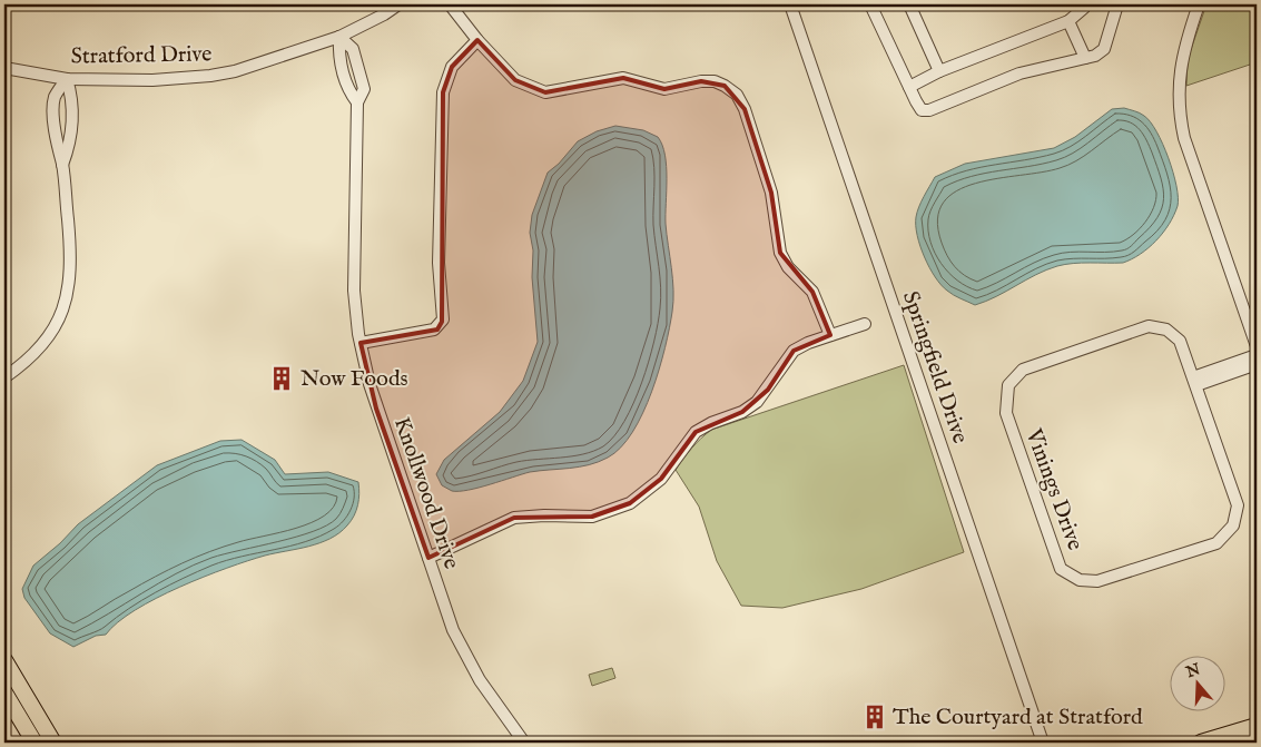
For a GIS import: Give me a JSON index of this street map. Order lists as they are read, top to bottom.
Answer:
{
  "streets": {
    "street": [
      "Stratford Drive",
      "Springfield Drive",
      "Vinings Drive",
      "Knollwood Drive"
    ]
  },
  "crossings": [
    ["Stratford Drive", "Knollwood Drive"]
  ],
  "places": {
    "building": ["Now Foods", "The Courtyard at Stratford"]
  },
  "north": "top"
}
